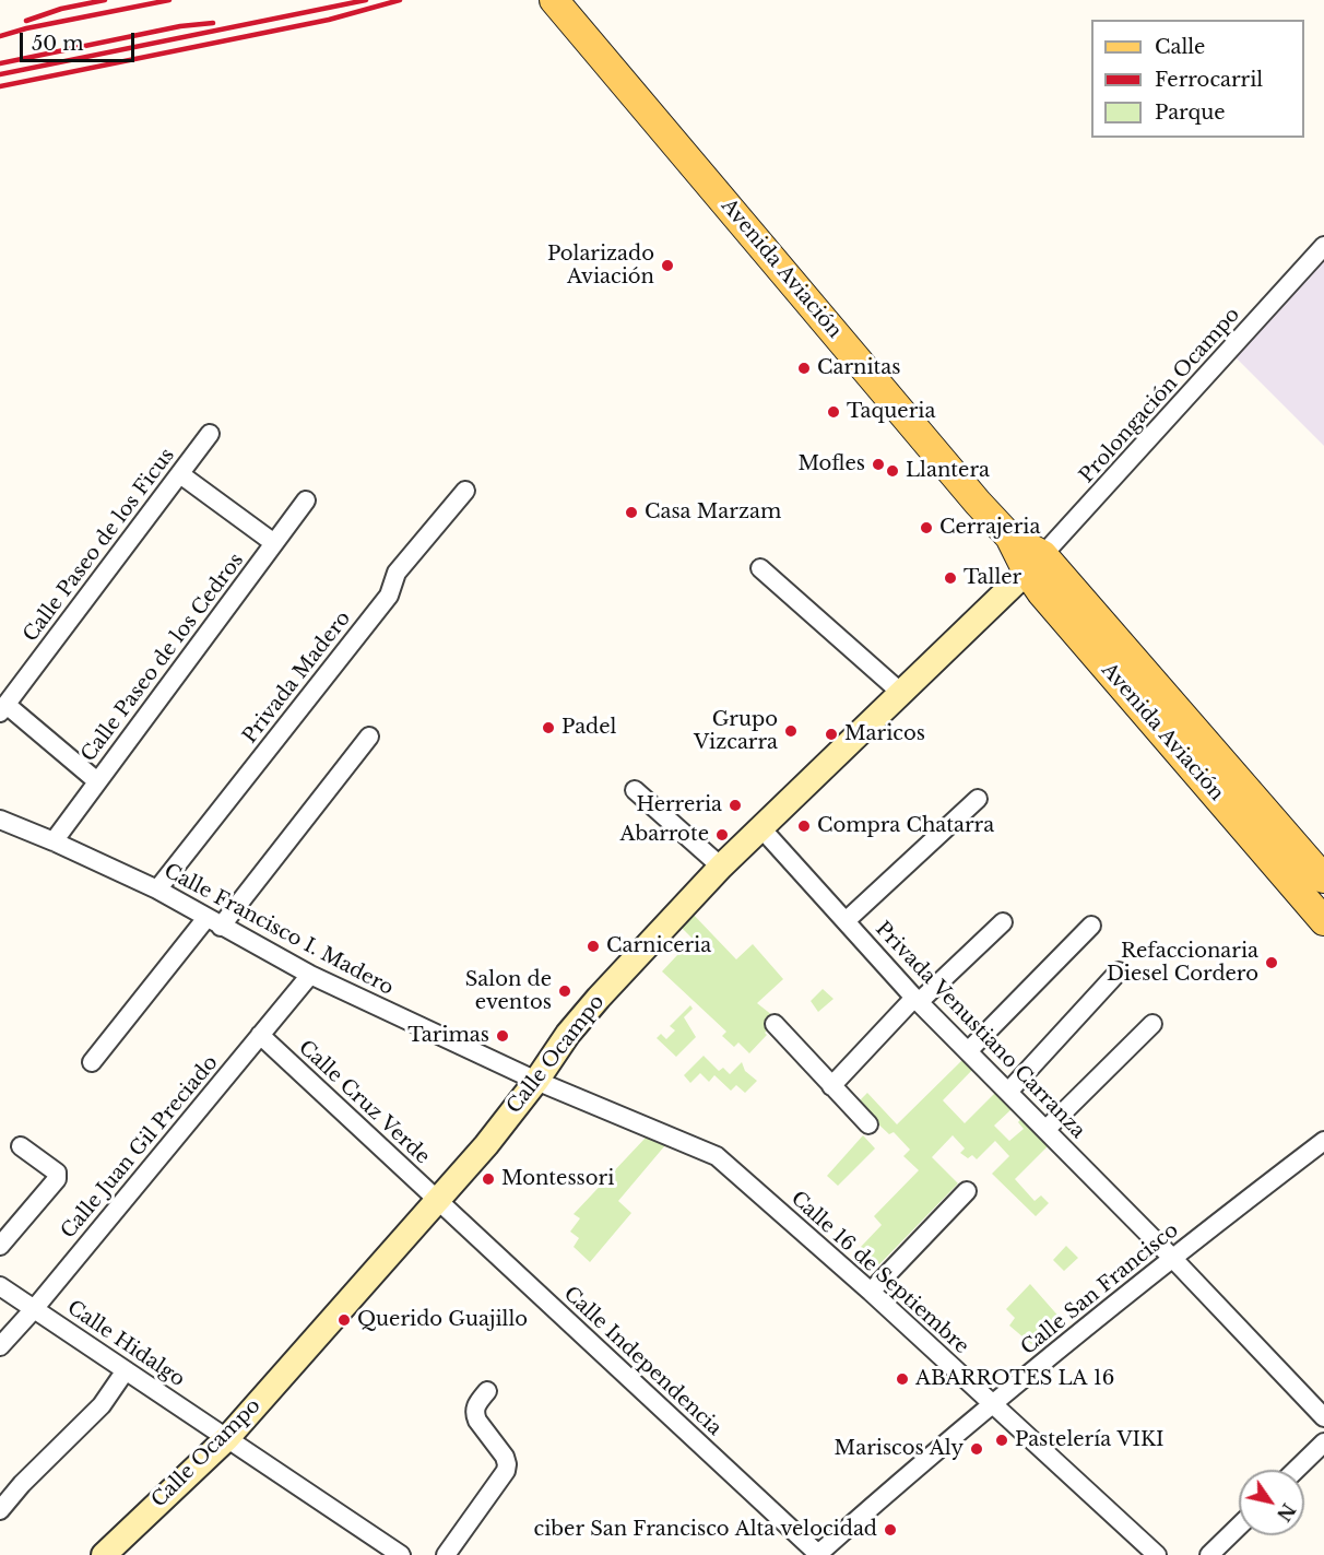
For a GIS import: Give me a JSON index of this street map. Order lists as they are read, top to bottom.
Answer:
{
  "streets": {
    "main road": ["Avenida Aviación"],
    "street": [
      "Prolongación Ocampo",
      "Calle Paseo de los Ficus",
      "Calle Paseo de los Cedros",
      "Privada Madero",
      "Calle Francisco I. Madero",
      "Privada Venustiano Carranza",
      "Calle Ocampo",
      "Calle Cruz Verde",
      "Calle Juan Gil Preciado",
      "Calle 16 de Septiembre",
      "Calle San Francisco",
      "Calle Hidalgo",
      "Calle Independencia"
    ]
  },
  "crossings": [
    ["Avenida Aviación", "Prolongación Ocampo"],
    ["Avenida Aviación", "Calle Ocampo"],
    ["Prolongación Ocampo", "Calle Ocampo"],
    ["Calle Paseo de los Cedros", "Calle Francisco I. Madero"],
    ["Privada Madero", "Calle Francisco I. Madero"],
    ["Calle Francisco I. Madero", "Calle Ocampo"],
    ["Calle Francisco I. Madero", "Calle Juan Gil Preciado"],
    ["Calle Francisco I. Madero", "Calle 16 de Septiembre"],
    ["Privada Venustiano Carranza", "Calle Ocampo"],
    ["Privada Venustiano Carranza", "Calle San Francisco"],
    ["Calle Ocampo", "Calle Cruz Verde"],
    ["Calle Ocampo", "Calle 16 de Septiembre"],
    ["Calle Ocampo", "Calle Hidalgo"],
    ["Calle Ocampo", "Calle Independencia"],
    ["Calle Cruz Verde", "Calle Juan Gil Preciado"],
    ["Calle Cruz Verde", "Calle Independencia"],
    ["Calle Juan Gil Preciado", "Calle Hidalgo"],
    ["Calle 16 de Septiembre", "Calle San Francisco"],
    ["Calle San Francisco", "Calle Independencia"]
  ],
  "places": [
    "Polarizado Aviación",
    "Carnitas",
    "Taqueria",
    "Mofles",
    "Llantera",
    "Casa Marzam",
    "Cerrajeria",
    "Taller",
    "Padel",
    "Grupo Vizcarra",
    "Maricos",
    "Herreria",
    "Compra Chatarra",
    "Abarrote",
    "Carniceria",
    "Refaccionaria Diesel Cordero",
    "Salon de eventos",
    "Tarimas",
    "Montessori",
    "Querido Guajillo",
    "ABARROTES LA 16",
    "Pastelería VIKI",
    "Mariscos Aly",
    "ciber San Francisco Alta velocidad"
  ],
  "legend": ["Calle", "Ferrocarril", "Parque"],
  "scale_bar": "50 m",
  "north": "bottom right"
}
